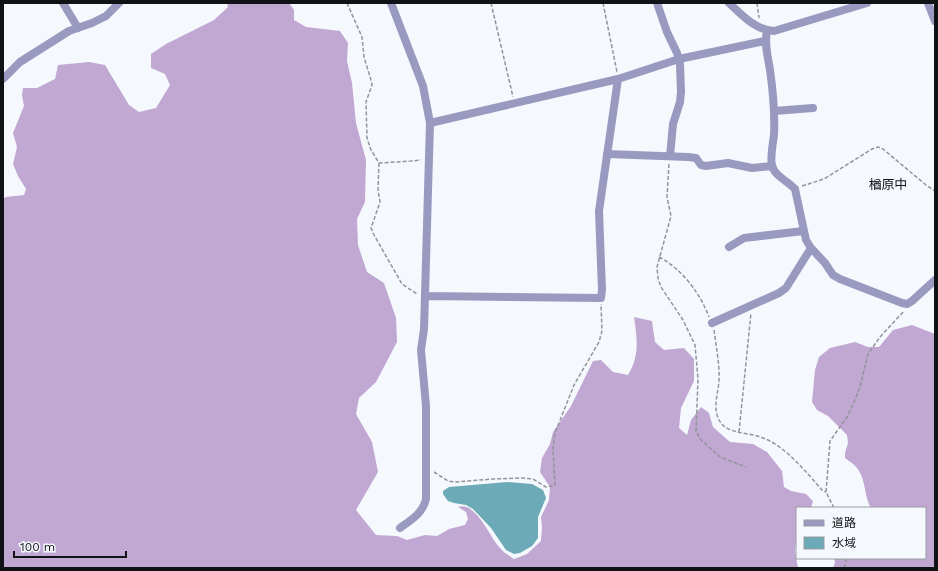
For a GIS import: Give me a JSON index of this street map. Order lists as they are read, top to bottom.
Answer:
{
  "districts": ["楢原中"],
  "legend": ["道路", "水域"],
  "scale_bar": "100 m"
}
